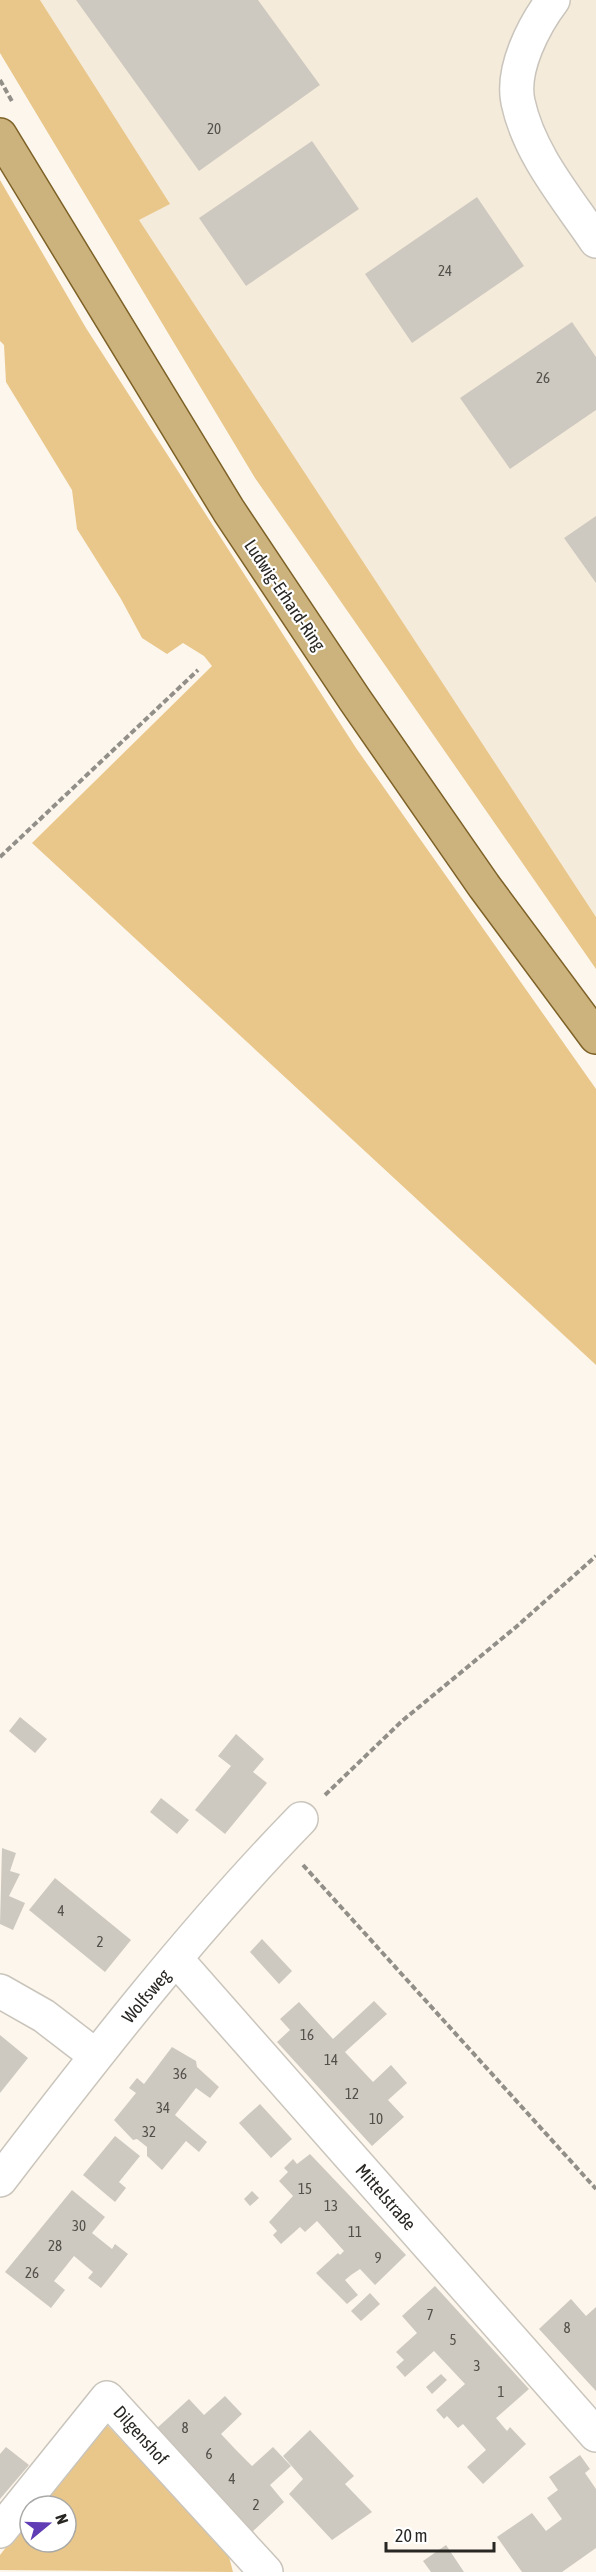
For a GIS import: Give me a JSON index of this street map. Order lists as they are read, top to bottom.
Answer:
{
  "streets": {
    "main road": ["Ludwig-Erhard-Ring"],
    "street": ["Wolfsweg", "Mittelstraße", "Dilgenshof"]
  },
  "crossings": [
    ["Wolfsweg", "Mittelstraße"]
  ],
  "house_numbers": [
    "20",
    "24",
    "26",
    "4",
    "2",
    "16",
    "14",
    "36",
    "12",
    "34",
    "10",
    "32",
    "15",
    "13",
    "30",
    "11",
    "28",
    "9",
    "26",
    "7",
    "8",
    "5",
    "3",
    "1",
    "8",
    "6",
    "4",
    "2"
  ],
  "scale_bar": "20 m",
  "north": "right"
}
